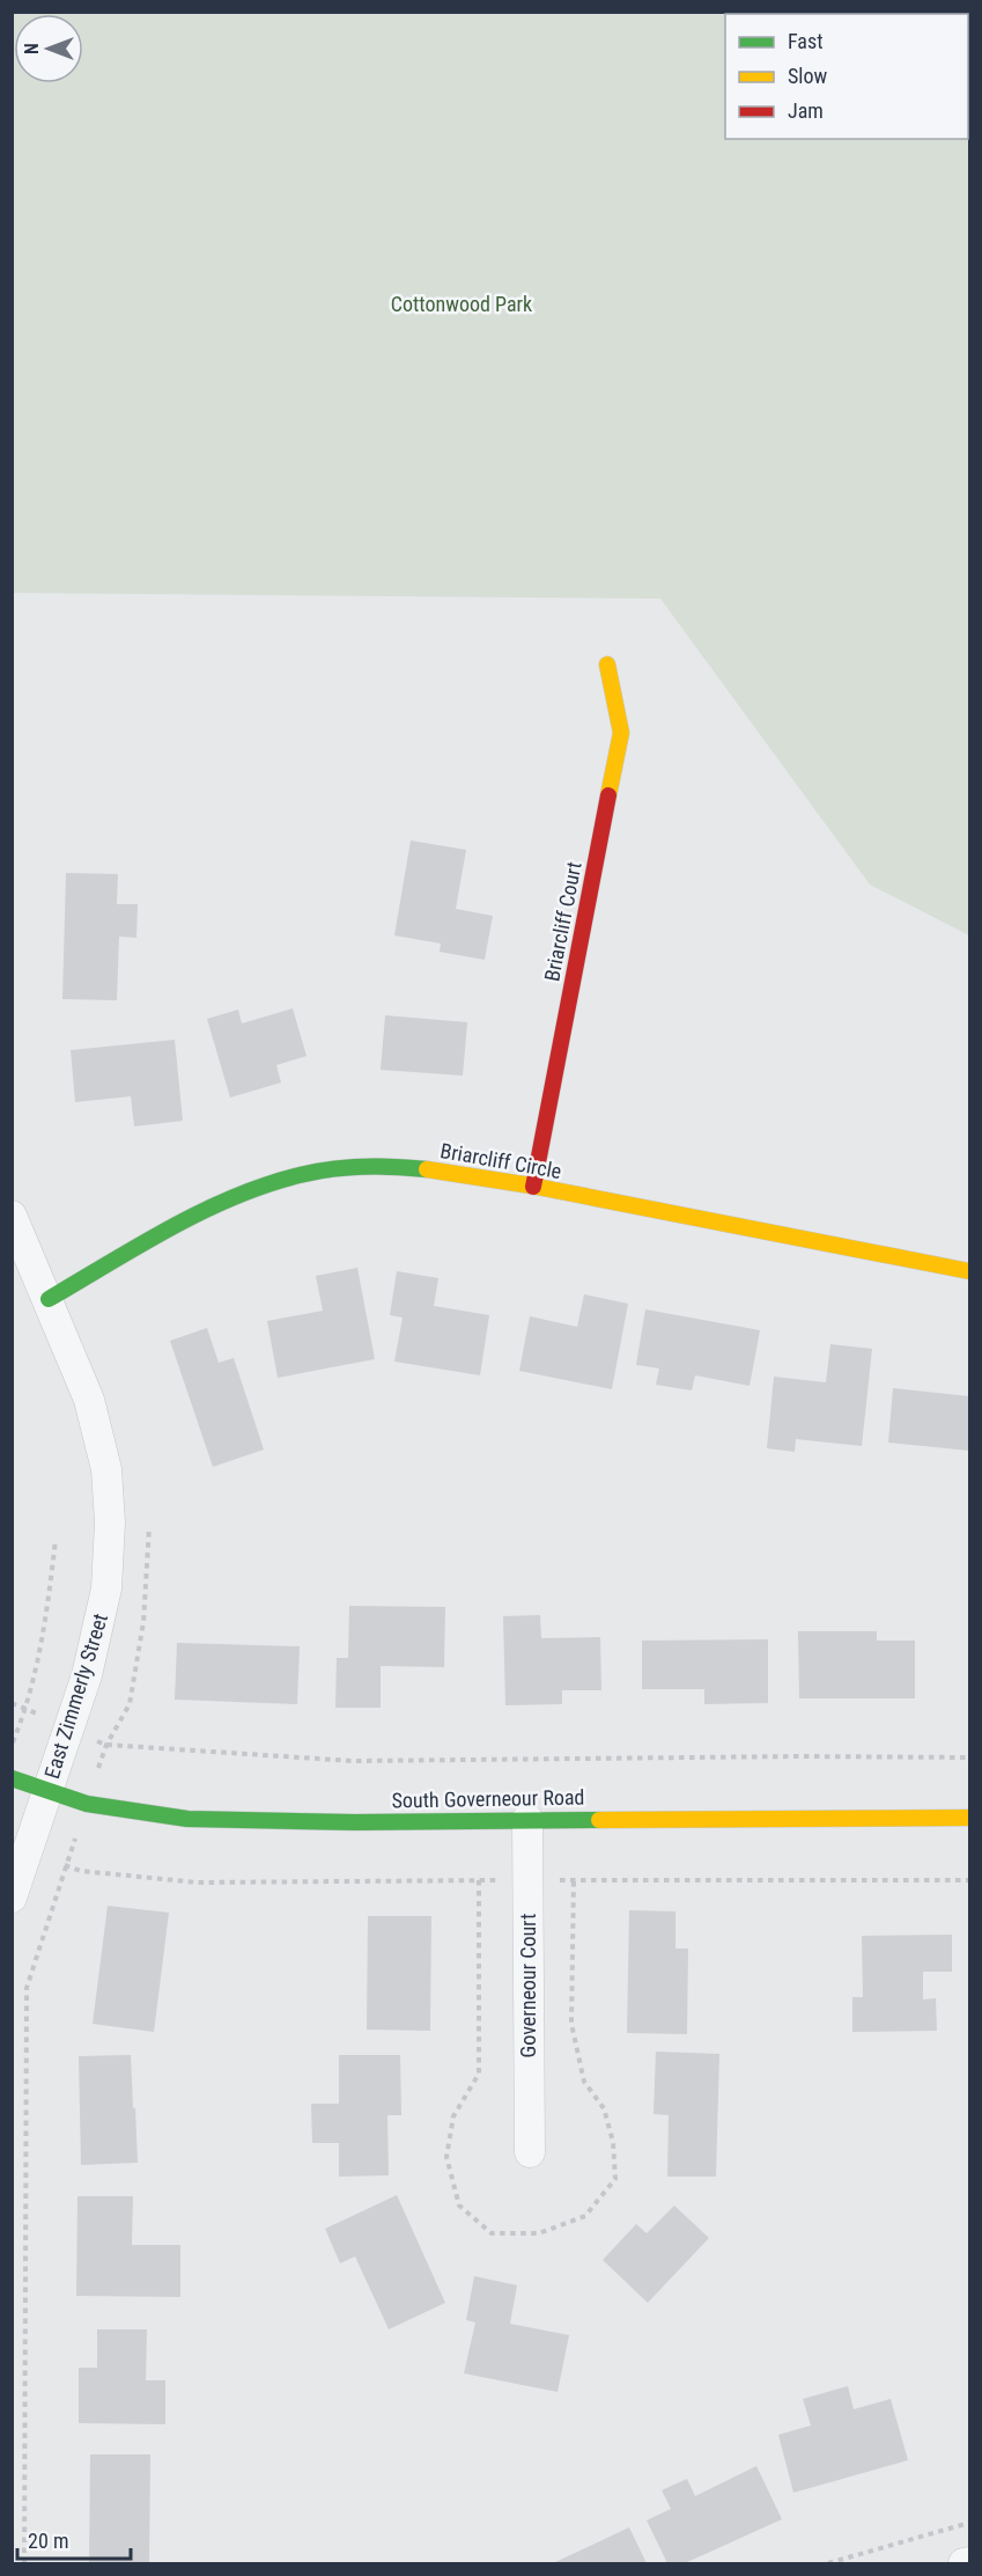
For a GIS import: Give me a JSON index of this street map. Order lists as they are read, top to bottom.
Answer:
{
  "streets": {
    "street": [
      "Briarcliff Court",
      "Briarcliff Circle",
      "East Zimmerly Street",
      "South Governeour Road",
      "Governeour Court"
    ]
  },
  "crossings": [
    ["Briarcliff Court", "Briarcliff Circle"],
    ["Briarcliff Circle", "East Zimmerly Street"],
    ["East Zimmerly Street", "South Governeour Road"],
    ["South Governeour Road", "Governeour Court"]
  ],
  "parks": ["Cottonwood Park"],
  "legend": ["Fast", "Slow", "Jam"],
  "scale_bar": "20 m",
  "north": "left"
}
